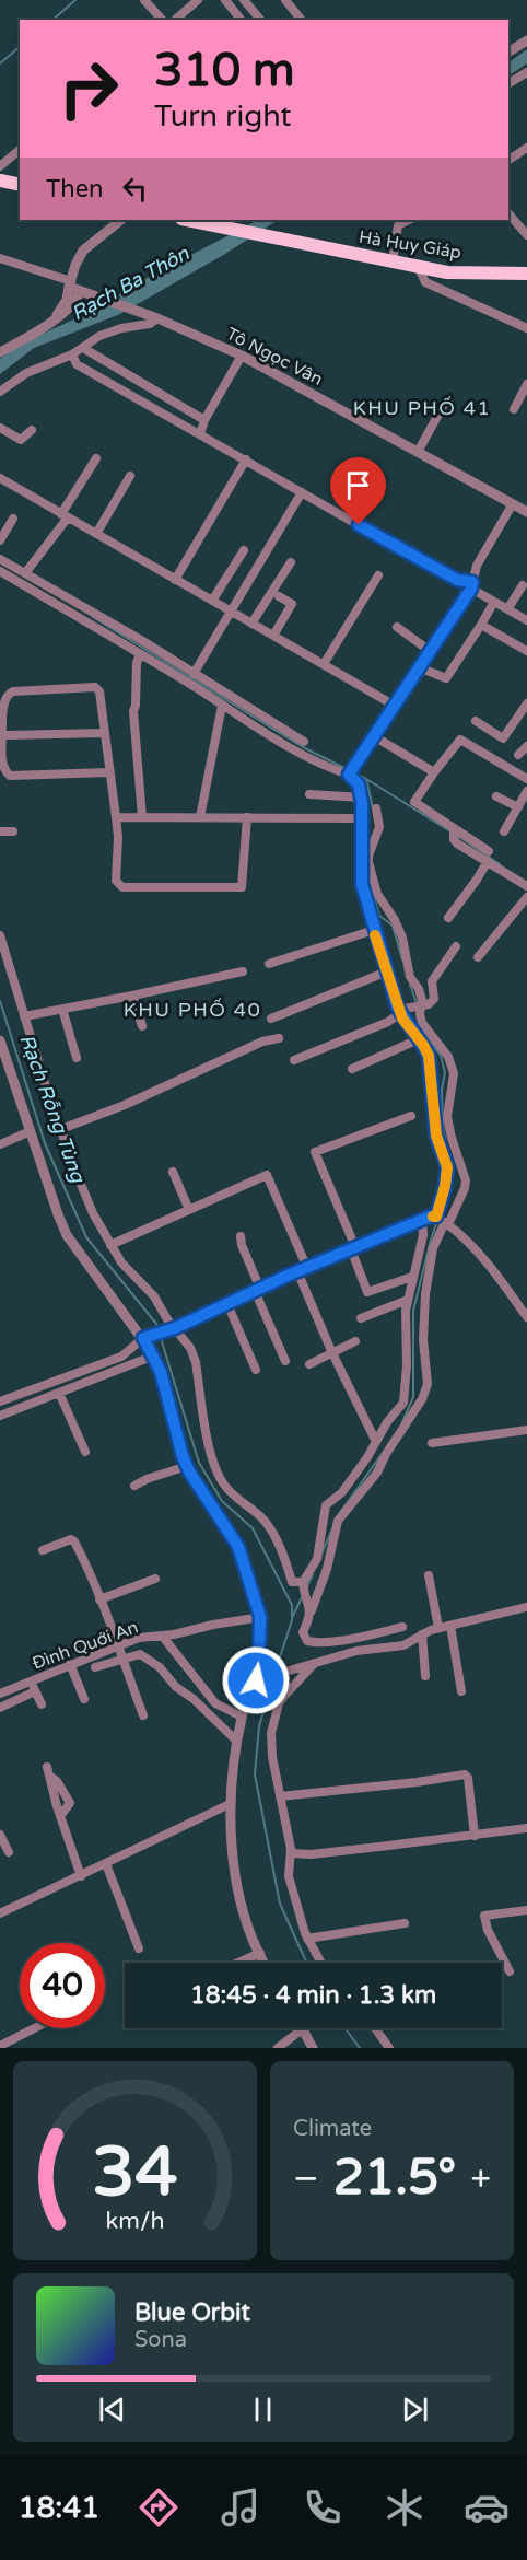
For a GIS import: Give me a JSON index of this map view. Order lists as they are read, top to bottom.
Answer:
{
  "streets": {
    "main road": ["Hà Huy Giáp"],
    "street": ["Tô Ngọc Vân", "Đình Quới An"]
  },
  "districts": ["KHU PHỐ 41", "KHU PHỐ 40"],
  "water": ["Rạch Ba Thôn", "Rạch Rỗng Tùng"],
  "page": {
    "turn": ["310 m", "Turn right"],
    "then": "Then",
    "limit": "40",
    "trip": "18:45 · 4 min · 1.3 km",
    "tile": "Climate",
    "heat": ["−", "21.5°", "+"],
    "song": ["Blue Orbit", "Sona"],
    "tabs": "18:41",
    "gauge": ["34", "km/h"]
  }
}
